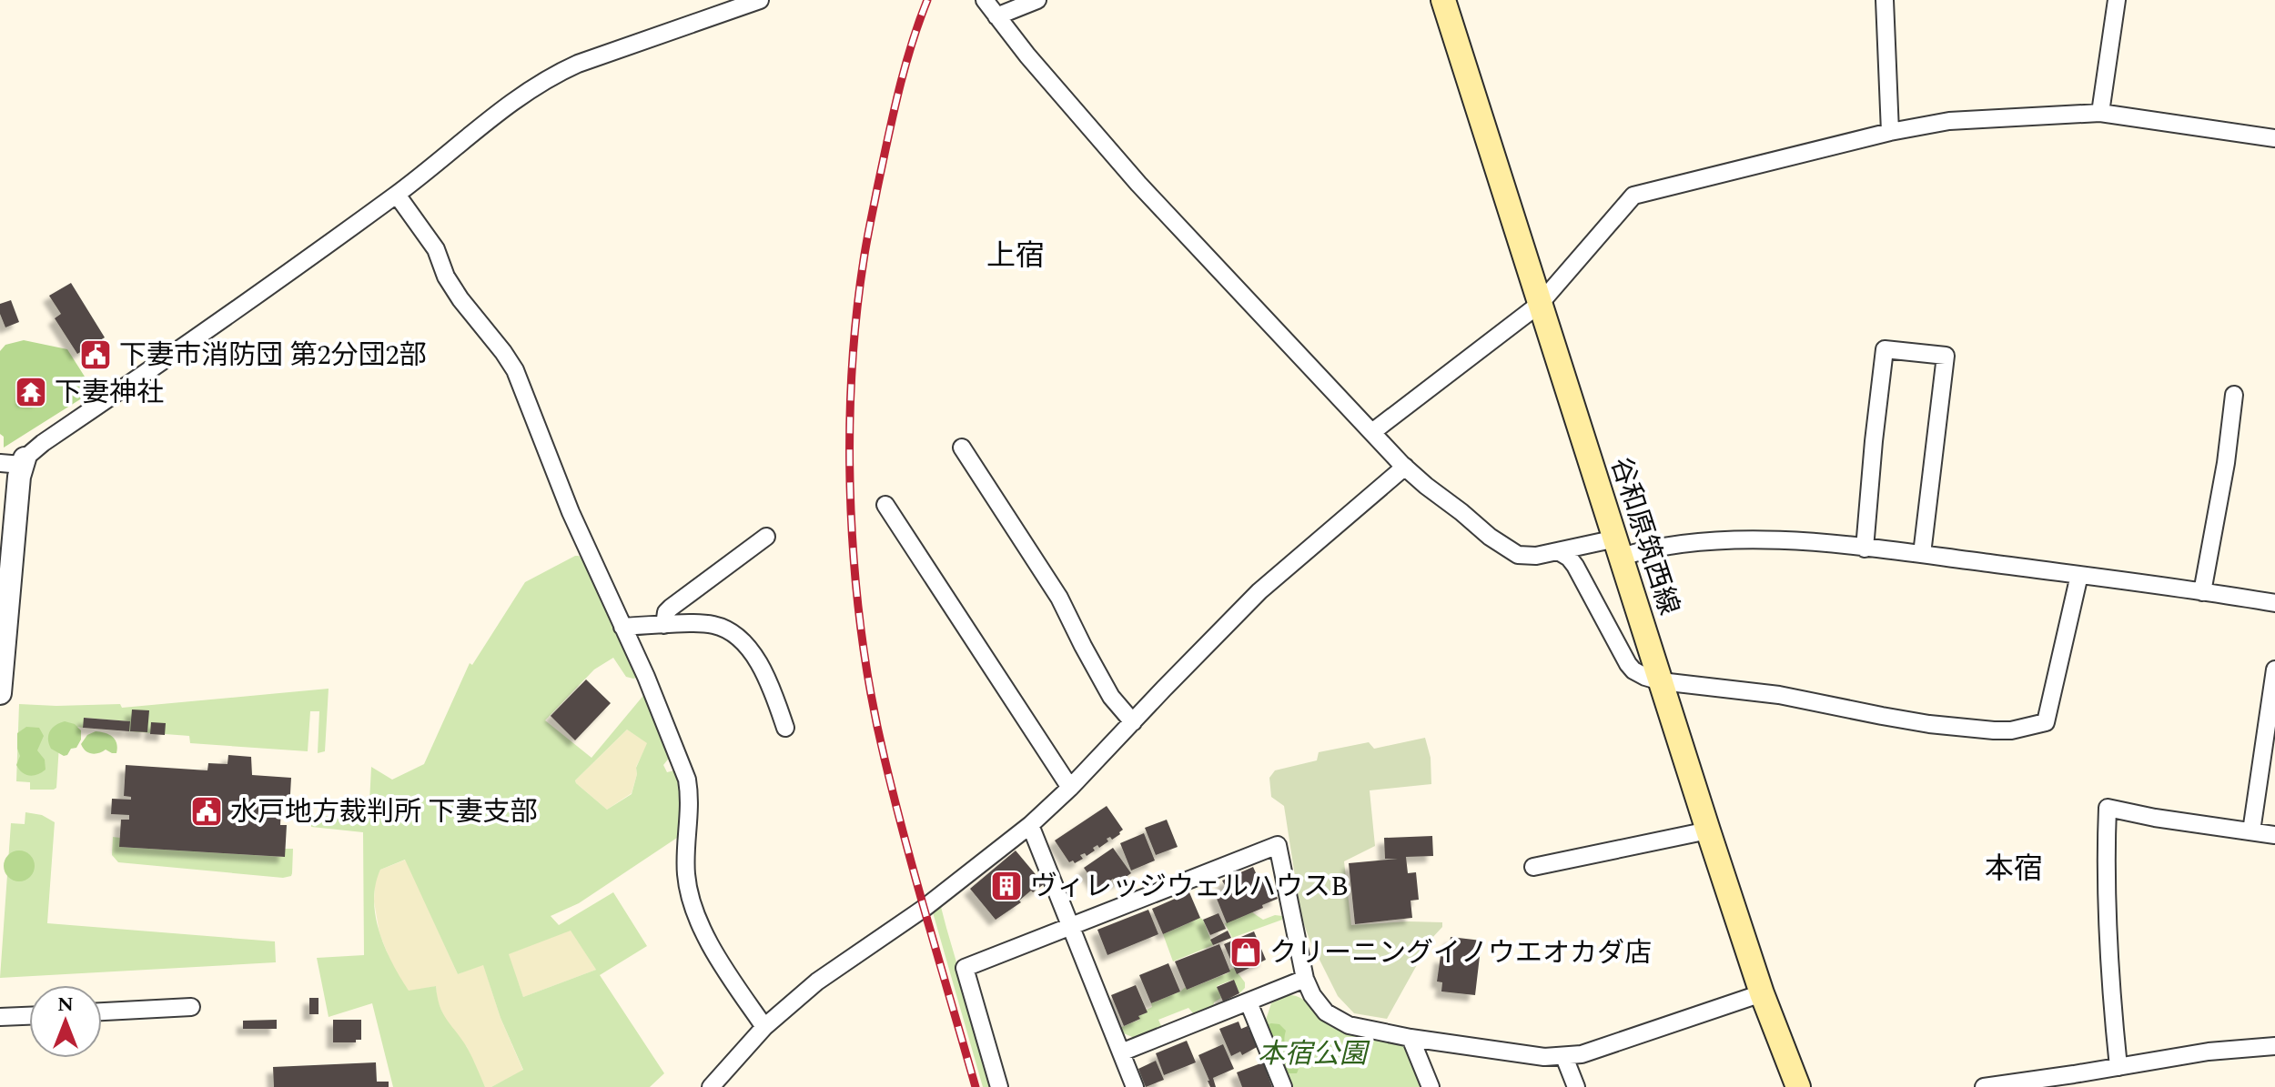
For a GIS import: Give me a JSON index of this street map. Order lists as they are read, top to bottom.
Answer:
{
  "streets": {
    "main road": ["谷和原筑西線"]
  },
  "districts": ["上宿", "本宿"],
  "parks": ["本宿公園"],
  "places": {
    "public building": ["下妻市消防団 第2分団2部", "水戸地方裁判所 下妻支部"],
    "temple": ["下妻神社"],
    "building": ["ヴィレッジウェルハウスB"],
    "shop": ["クリーニングイノウエオカダ店"]
  },
  "north": "top"
}
